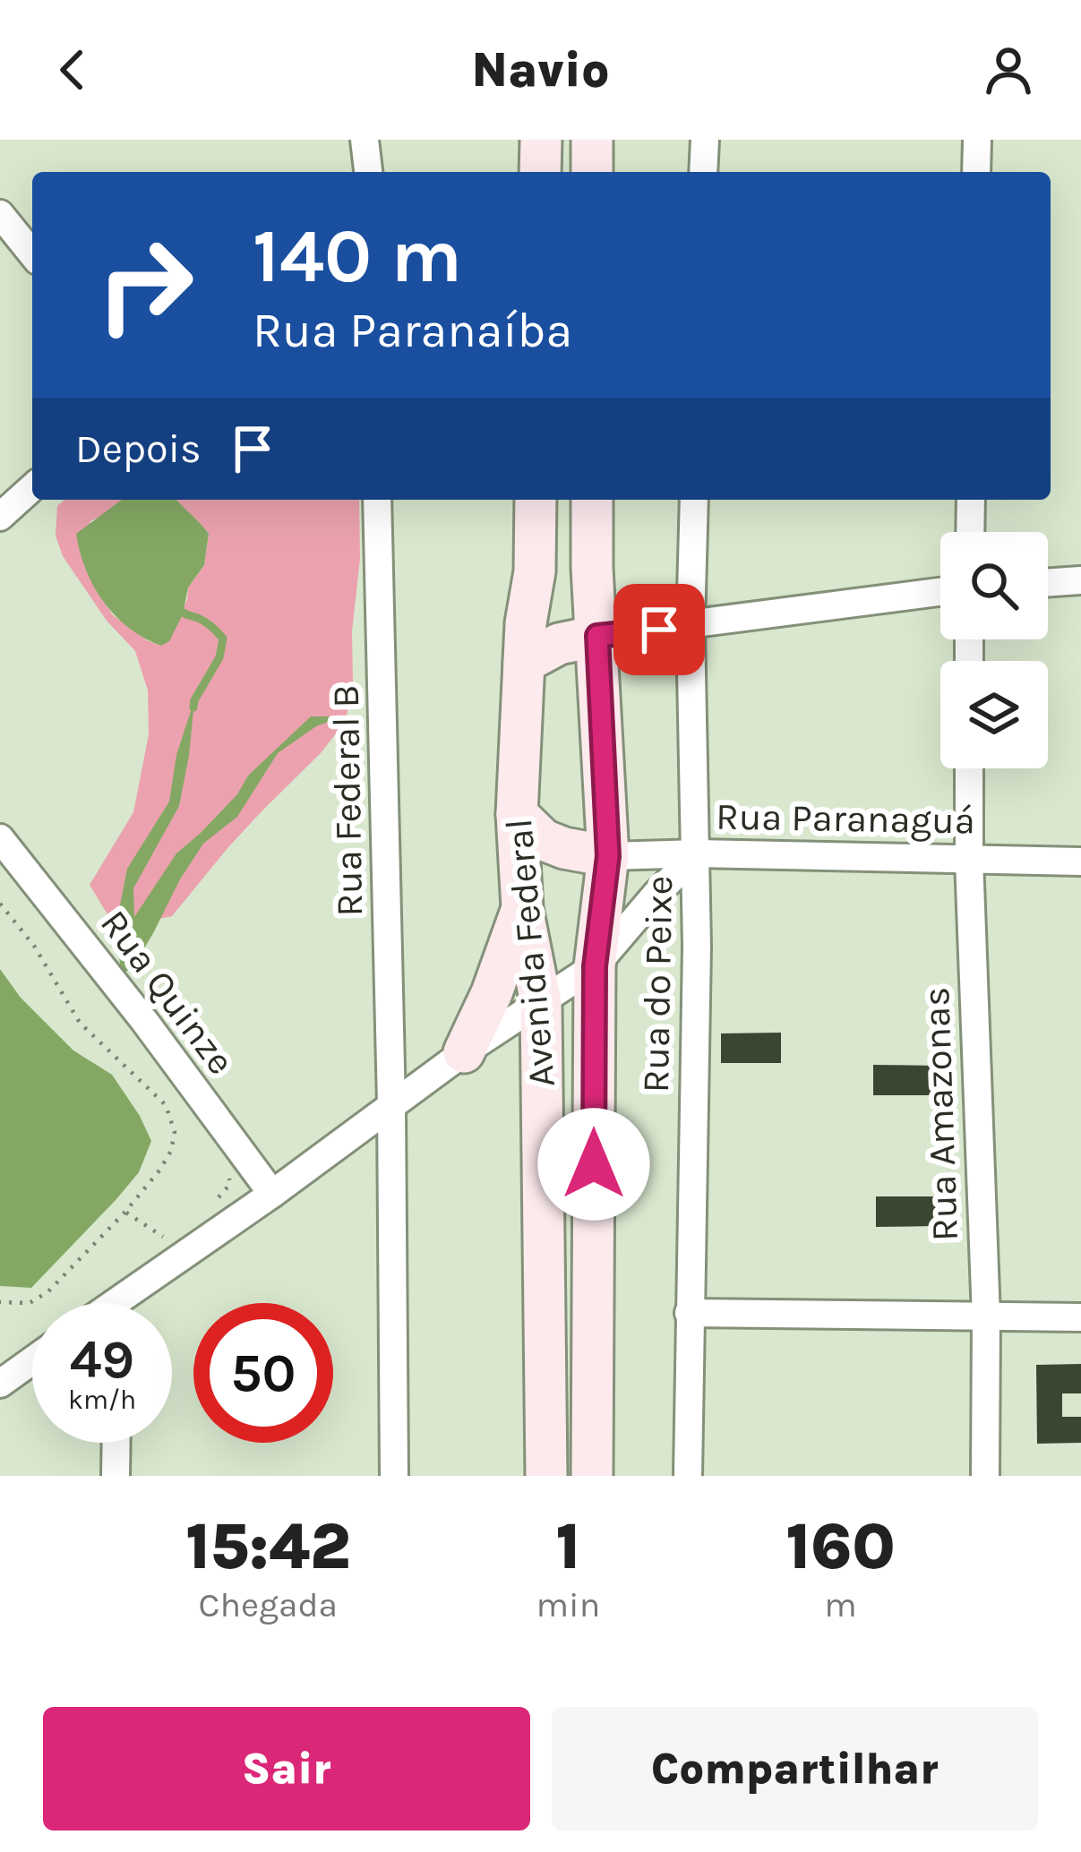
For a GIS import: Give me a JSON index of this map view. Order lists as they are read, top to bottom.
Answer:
{
  "streets": {
    "main road": ["Avenida Federal"],
    "street": [
      "Rua Federal B",
      "Rua Paranaguá",
      "Rua do Peixe",
      "Rua Quinze",
      "Rua Amazonas"
    ]
  },
  "crossings": [
    ["Rua Paranaguá", "Avenida Federal"],
    ["Rua Paranaguá", "Rua do Peixe"],
    ["Rua Paranaguá", "Rua Amazonas"]
  ],
  "page": {
    "header": "Navio",
    "turn": ["140 m", "Rua Paranaíba"],
    "then": "Depois",
    "speed": "49 km/h",
    "limit": "50",
    "eta": [
      "15:42",
      "Chegada",
      "1",
      "min",
      "160",
      "m"
    ],
    "buttons": ["Sair", "Compartilhar"]
  }
}
